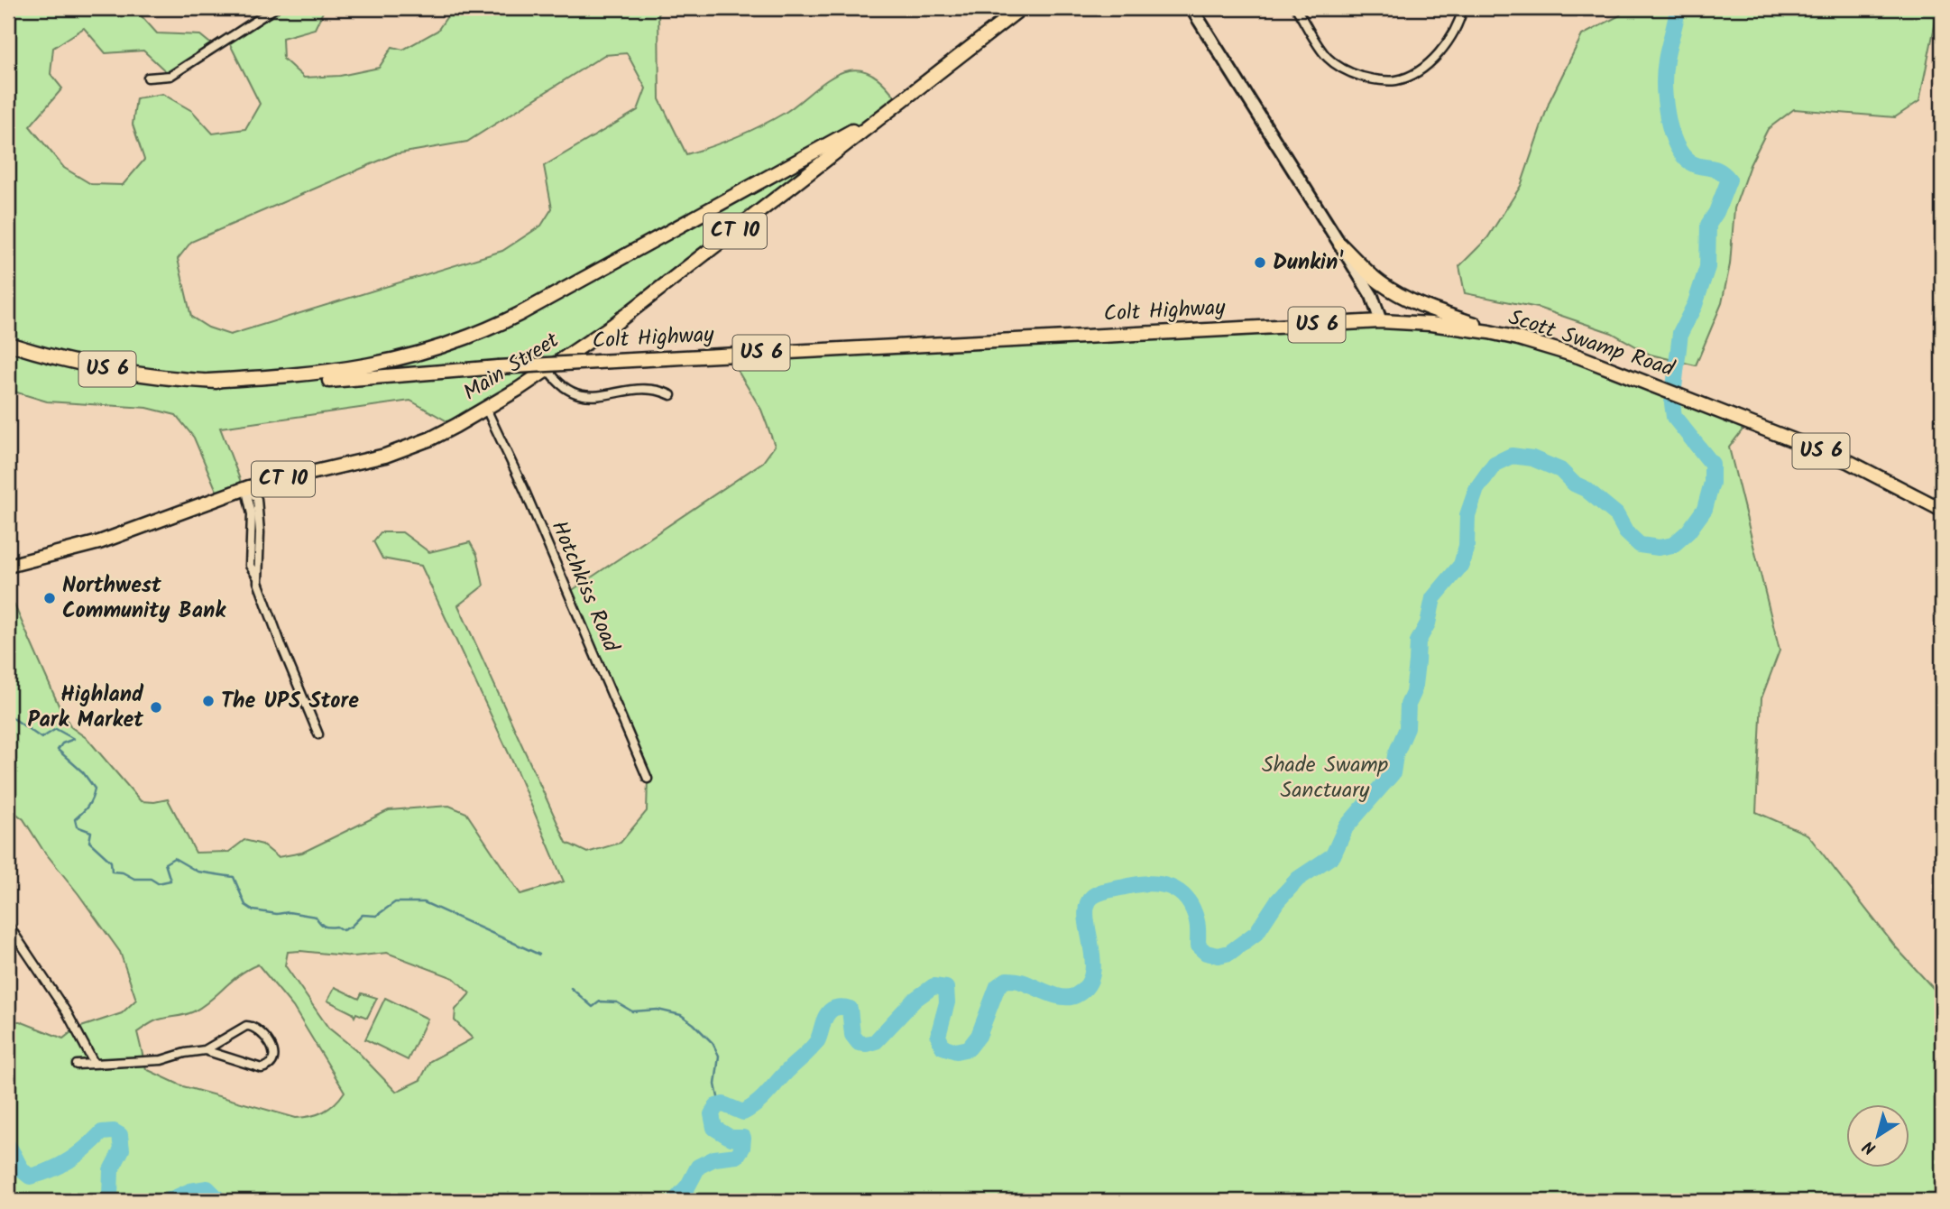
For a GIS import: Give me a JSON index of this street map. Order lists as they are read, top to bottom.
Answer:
{
  "streets": {
    "highway": [
      "CT 10",
      "Colt Highway",
      "US 6",
      "Scott Swamp Road",
      "Main Street"
    ],
    "street": ["Hotchkiss Road"]
  },
  "crossings": [
    ["Colt Highway", "Scott Swamp Road"],
    ["Main Street", "Hotchkiss Road"]
  ],
  "parks": ["Shade Swamp Sanctuary"],
  "places": [
    "Dunkin'",
    "Northwest Community Bank",
    "The UPS Store",
    "Highland Park Market"
  ],
  "north": "bottom left"
}
